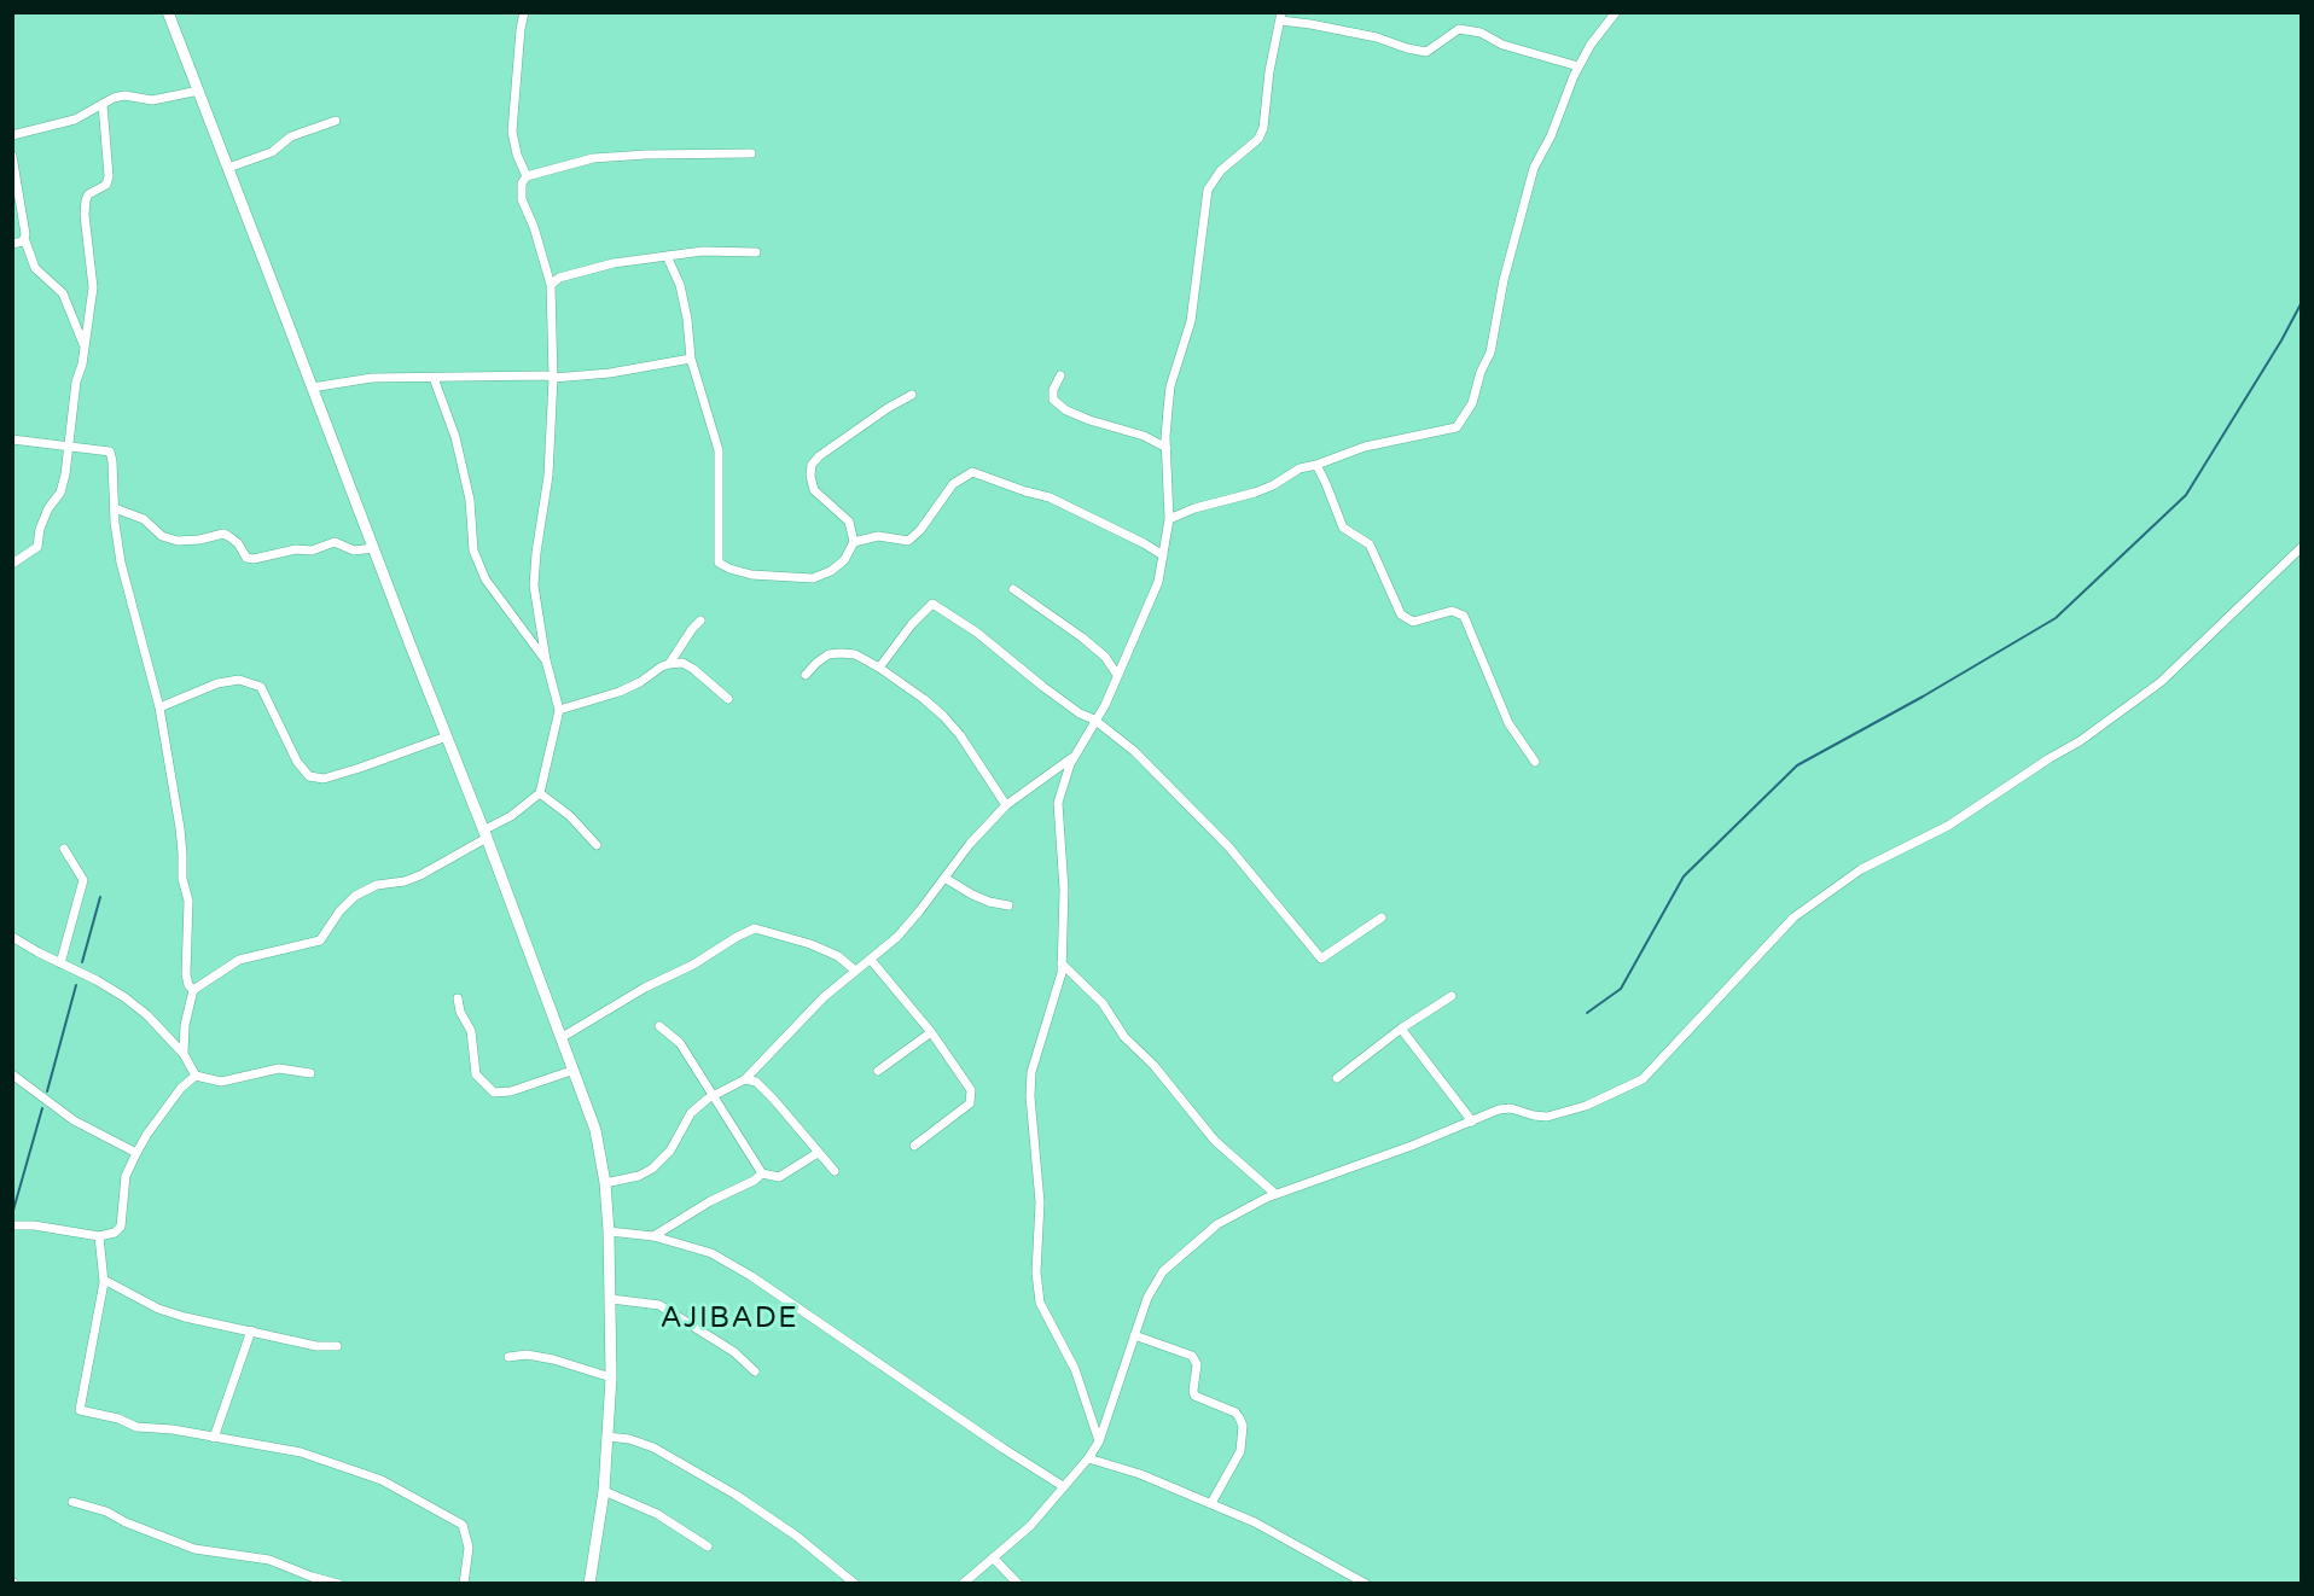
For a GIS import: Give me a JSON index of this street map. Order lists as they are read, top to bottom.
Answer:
{
  "districts": ["AJIBADE"]
}
